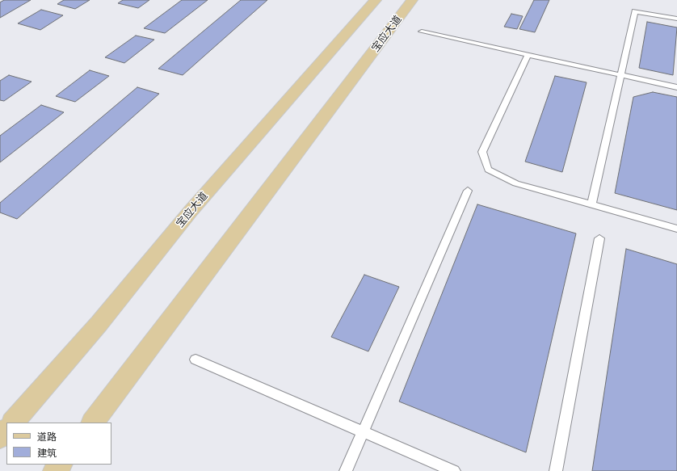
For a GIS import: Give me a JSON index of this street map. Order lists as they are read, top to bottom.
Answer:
{
  "streets": {
    "main road": ["宝应大道"]
  },
  "legend": ["道路", "建筑"]
}
